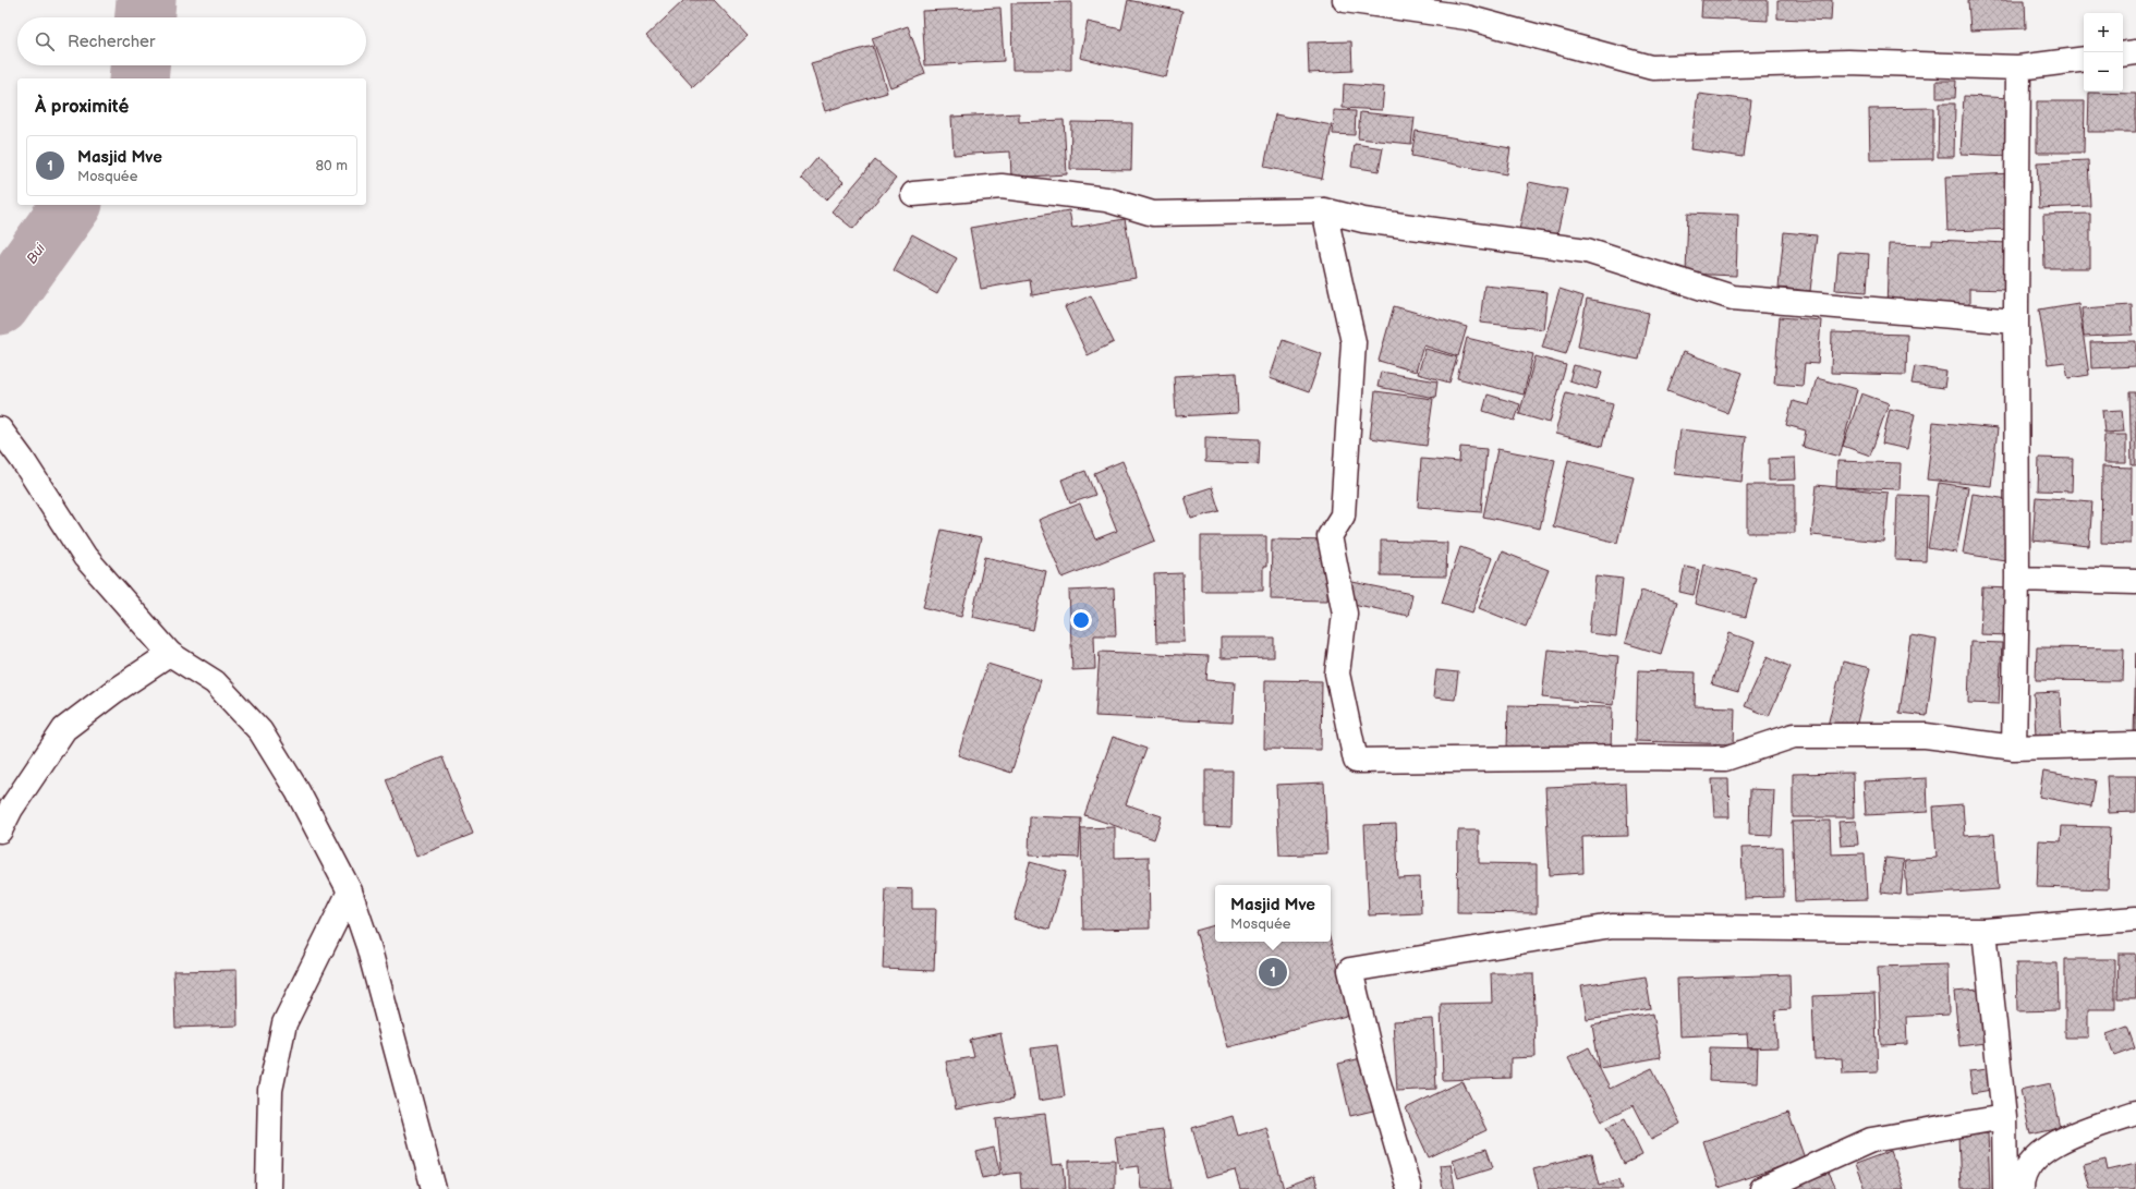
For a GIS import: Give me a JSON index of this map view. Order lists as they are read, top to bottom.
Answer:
{
  "water": ["Bui"],
  "page": {
    "map_buttons": ["+", "−"],
    "search": "Rechercher",
    "heading": "À proximité",
    "list": [
      {
        "mark": "1",
        "name": "Masjid Mve",
        "note": "Mosquée",
        "value": "80 m"
      }
    ],
    "popup": ["Masjid Mve", "Mosquée"],
    "pins": "1"
  }
}
